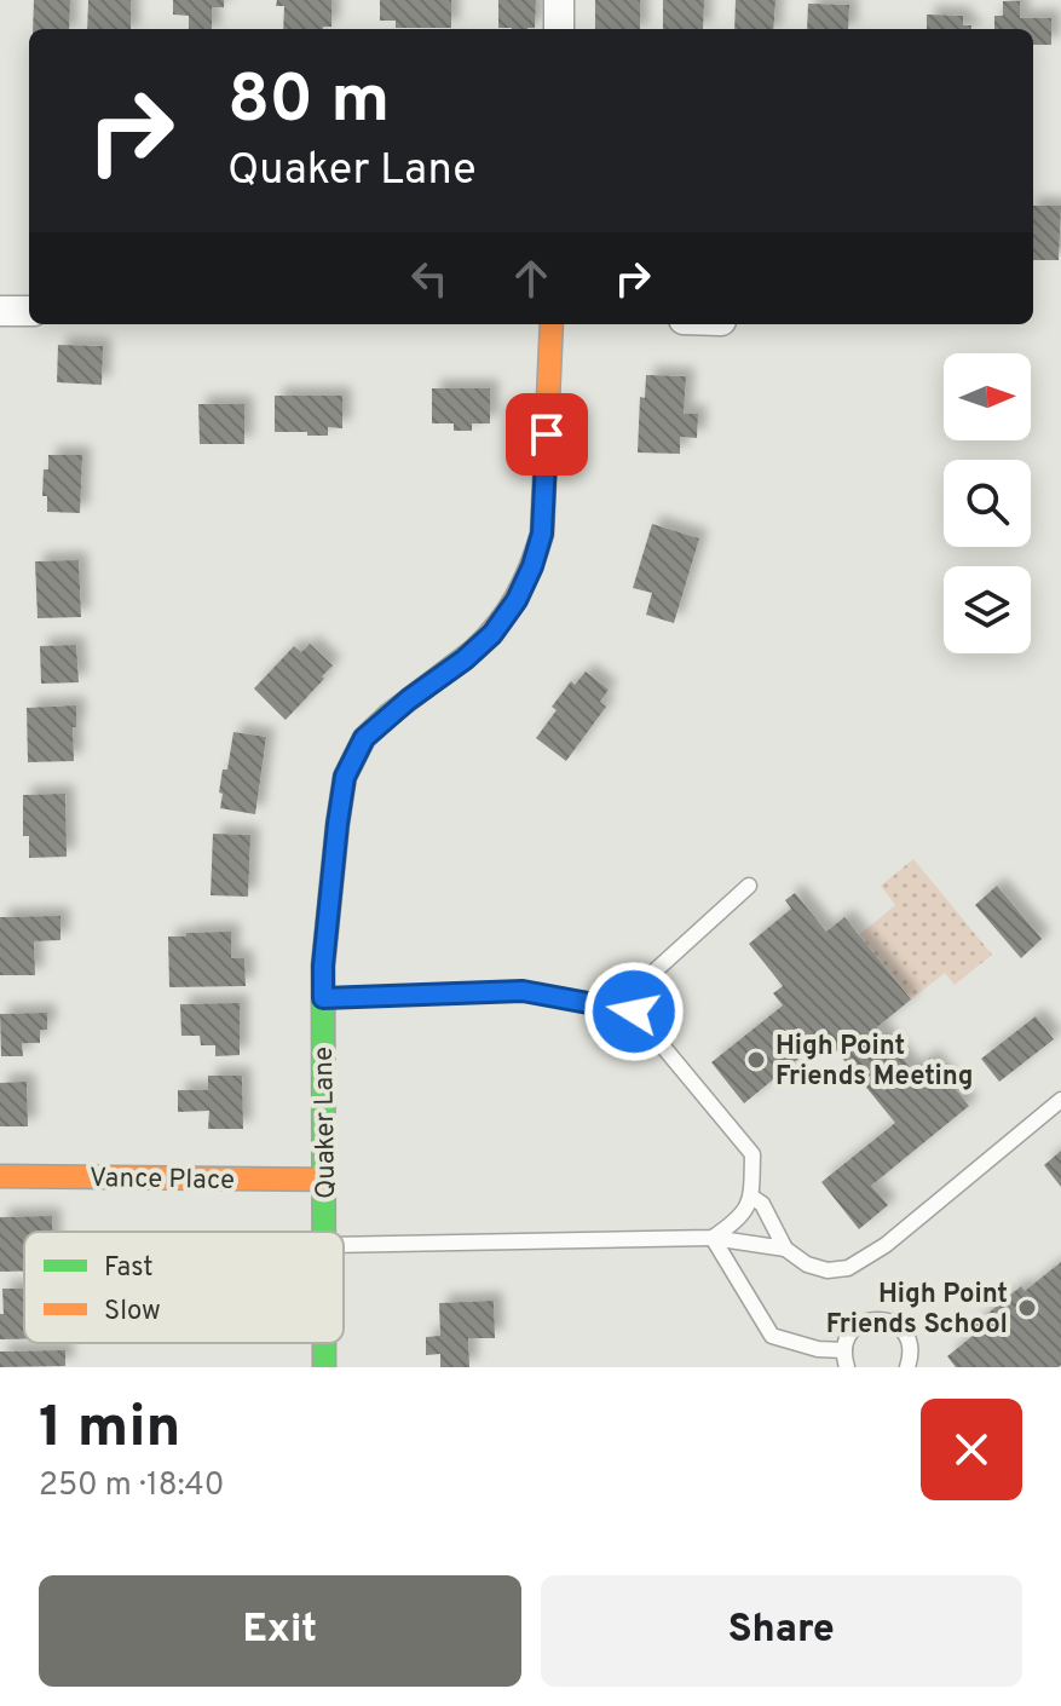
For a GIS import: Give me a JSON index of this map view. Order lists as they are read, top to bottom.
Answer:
{
  "streets": {
    "street": ["Quaker Lane", "Vance Place"]
  },
  "crossings": [
    ["Quaker Lane", "Vance Place"]
  ],
  "places": ["High Point Friends Meeting", "High Point Friends School"],
  "legend": ["Fast", "Slow"],
  "north": "right",
  "page": {
    "turn": ["80 m", "Quaker Lane"],
    "heading": ["1 min", "250 m · 18:40"],
    "buttons": ["Exit", "Share"]
  }
}
